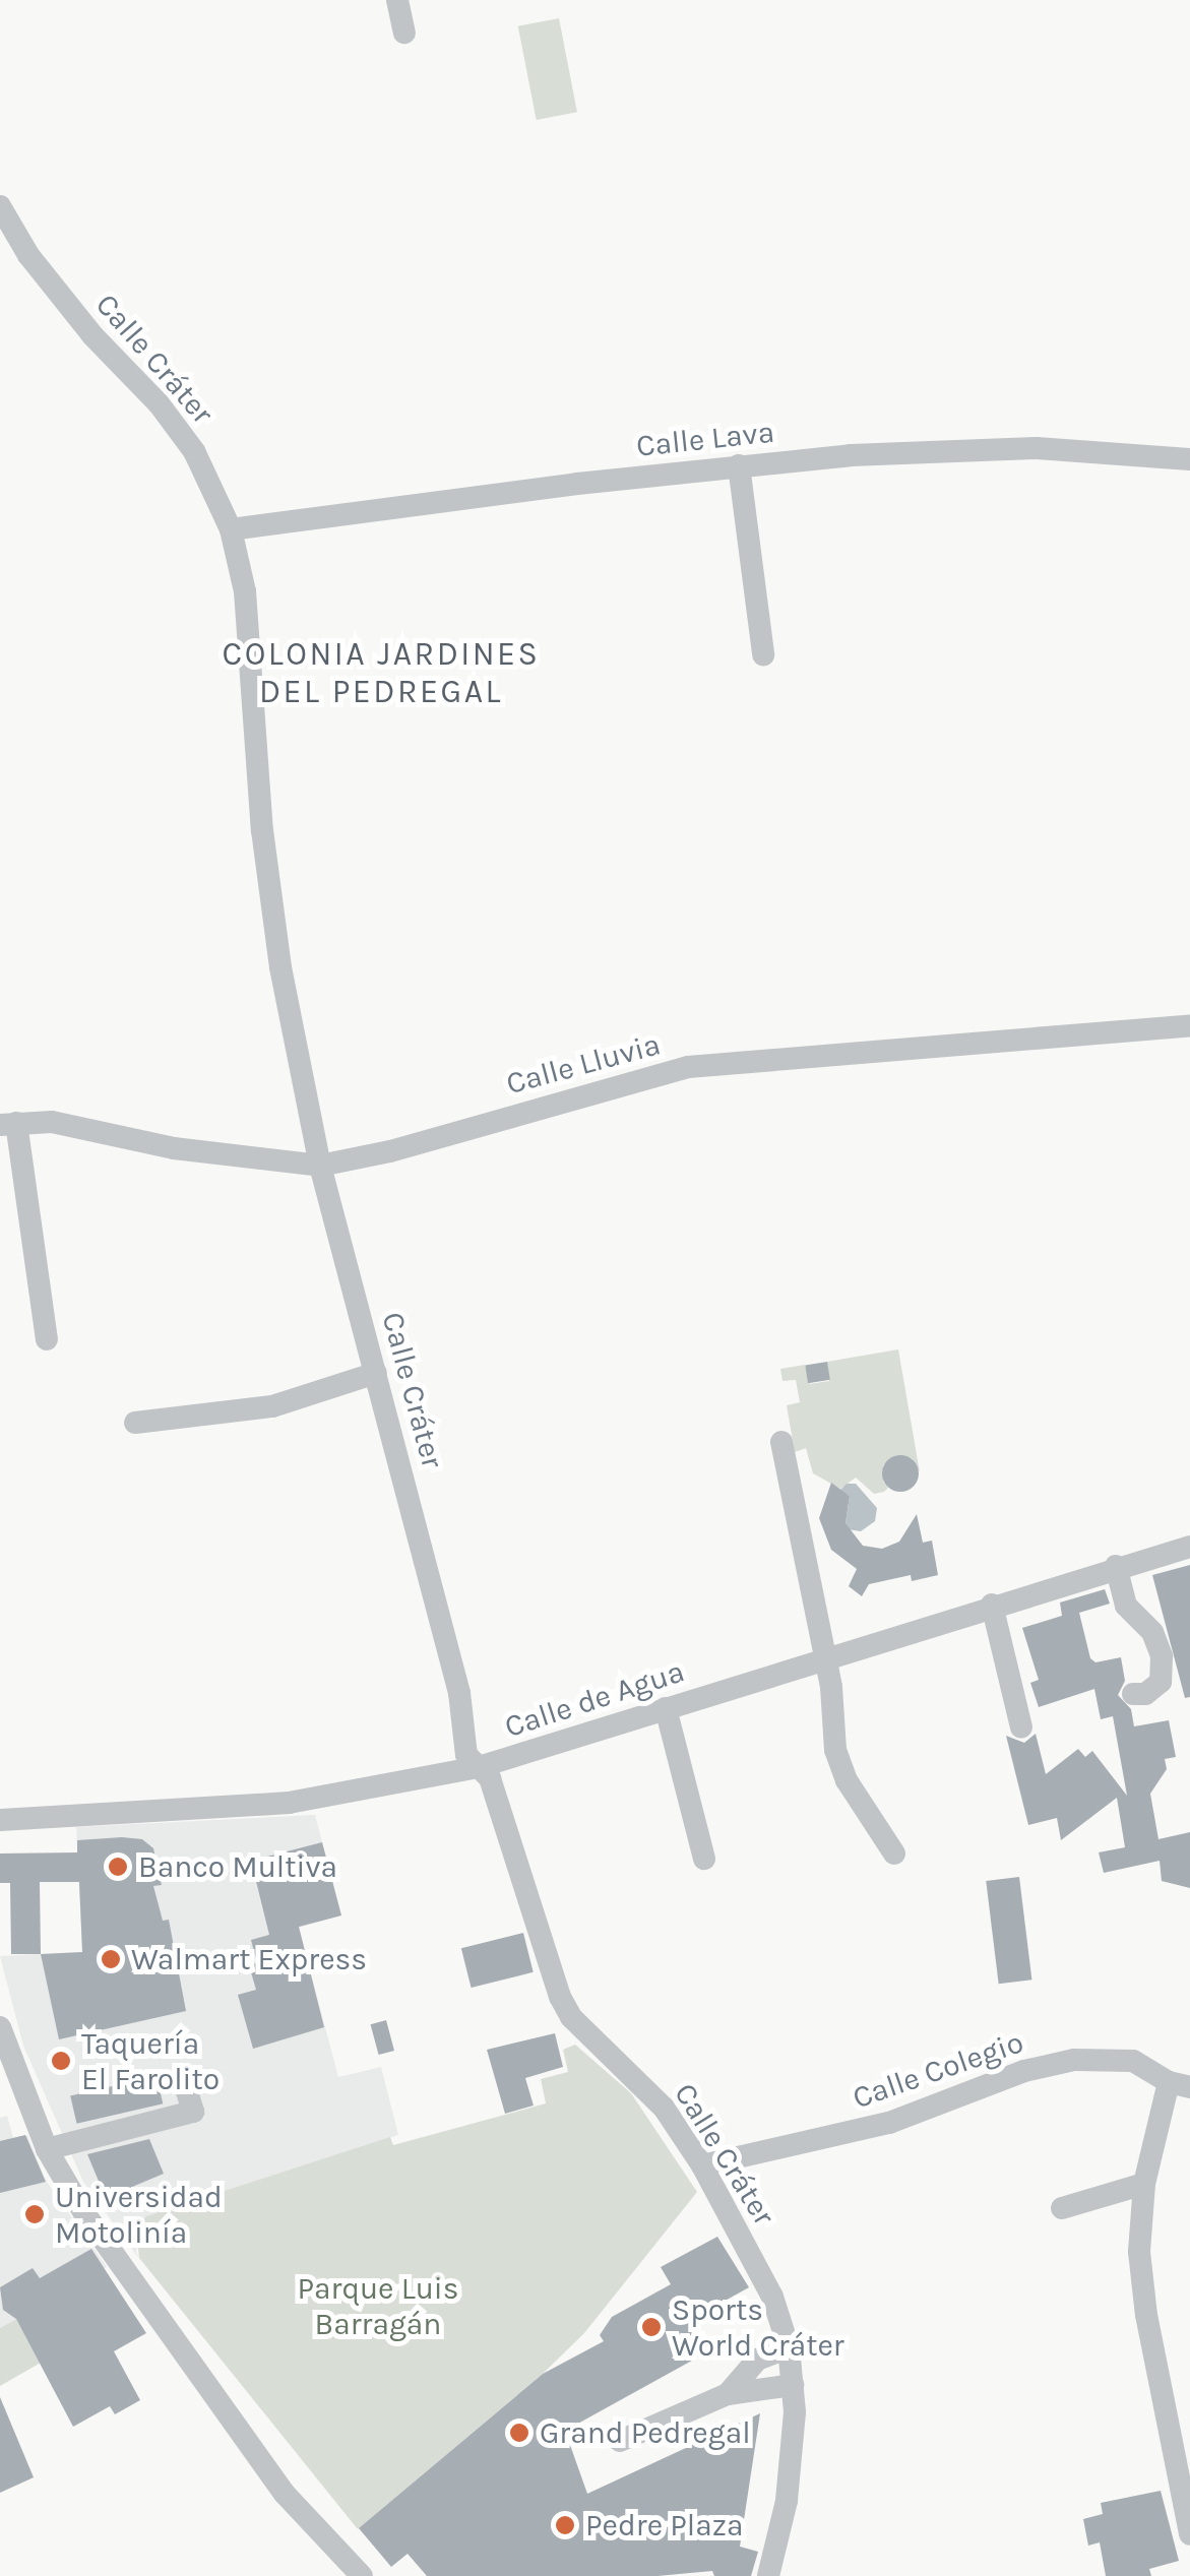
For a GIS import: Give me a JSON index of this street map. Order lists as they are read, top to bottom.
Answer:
{
  "streets": {
    "street": [
      "Calle Cráter",
      "Calle Lava",
      "Calle Lluvia",
      "Calle de Agua",
      "Calle Colegio"
    ]
  },
  "crossings": [
    ["Calle Cráter", "Calle Lava"],
    ["Calle Cráter", "Calle Lluvia"],
    ["Calle Cráter", "Calle de Agua"],
    ["Calle Cráter", "Calle Colegio"]
  ],
  "districts": ["COLONIA JARDINES DEL PEDREGAL"],
  "parks": ["Parque Luis Barragán"],
  "places": [
    "Banco Multiva",
    "Walmart Express",
    "Taquería El Farolito",
    "Universidad Motolinía",
    "Sports World Cráter",
    "Grand Pedregal",
    "Pedre Plaza"
  ]
}
